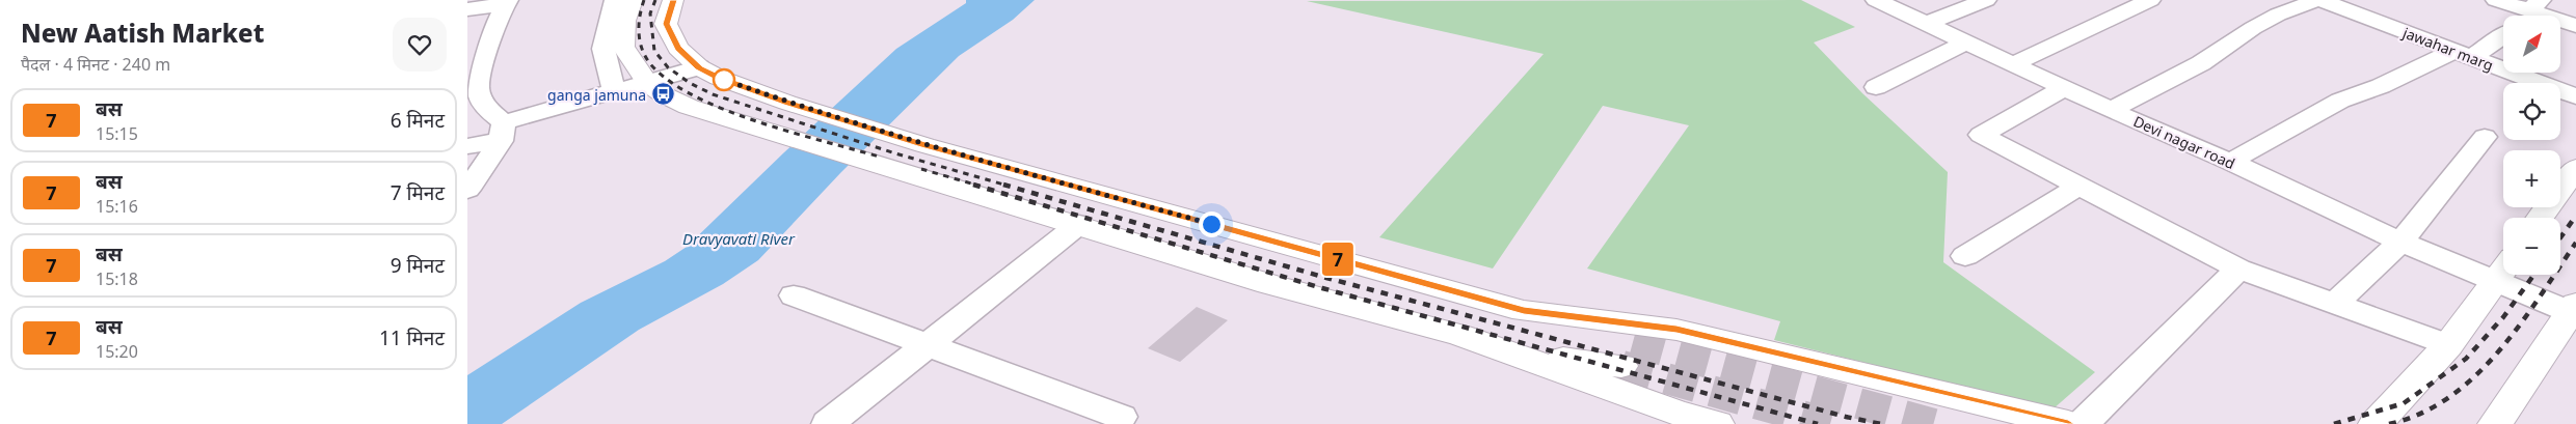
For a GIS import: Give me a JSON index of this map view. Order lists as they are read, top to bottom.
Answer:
{
  "streets": {
    "street": ["jawahar marg", "Devi nagar road"]
  },
  "water": ["Dravyavati River"],
  "places": {
    "bus stop": ["ganga jamuna"]
  },
  "lines": ["bus line 7"],
  "north": "top right",
  "page": {
    "heading": ["New Aatish Market", "पैदल · 4 मिनट · 240 m"],
    "on_map": "7",
    "map_buttons": ["+", "−"],
    "list": [
      {
        "mark": "7",
        "name": "बस",
        "note": "15:15",
        "value": "6 मिनट"
      },
      {
        "mark": "7",
        "name": "बस",
        "note": "15:16",
        "value": "7 मिनट"
      },
      {
        "mark": "7",
        "name": "बस",
        "note": "15:18",
        "value": "9 मिनट"
      },
      {
        "mark": "7",
        "name": "बस",
        "note": "15:20",
        "value": "11 मिनट"
      }
    ]
  }
}
